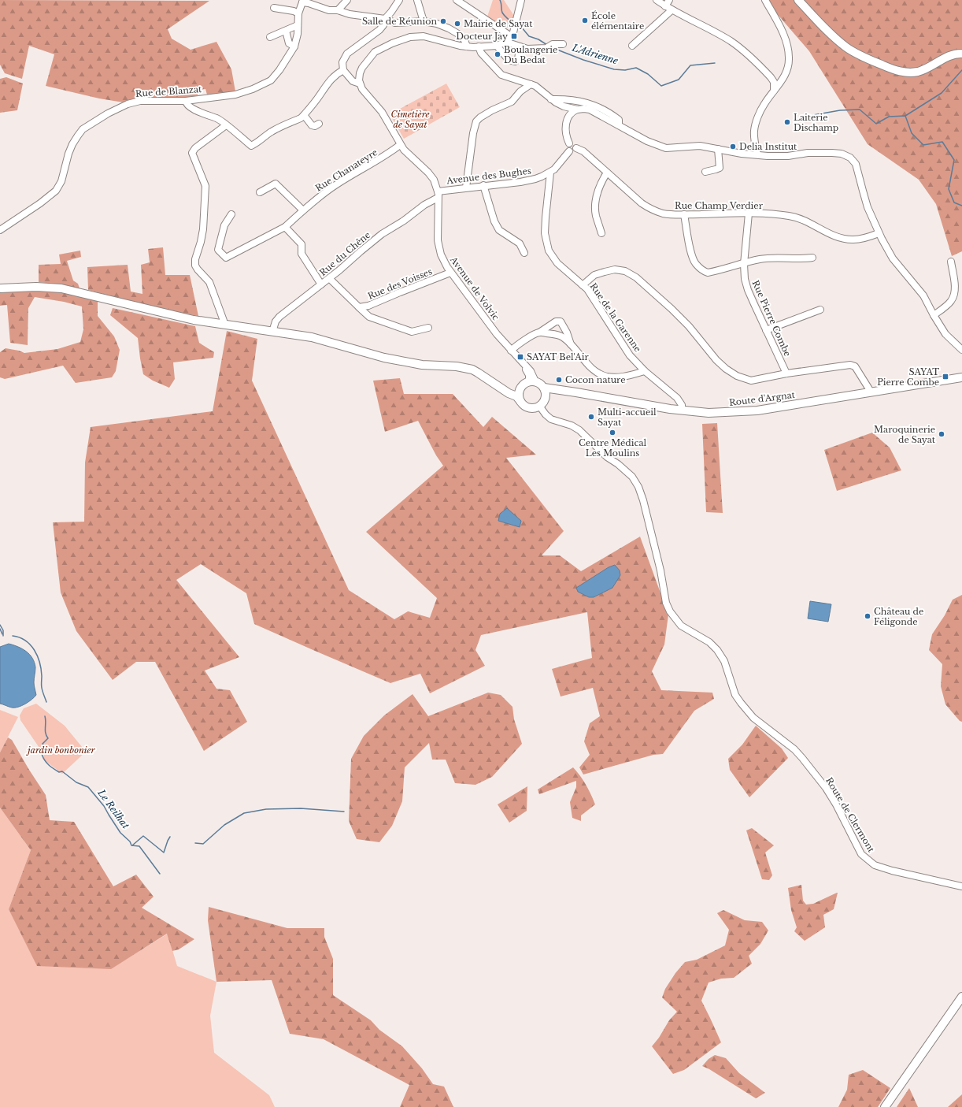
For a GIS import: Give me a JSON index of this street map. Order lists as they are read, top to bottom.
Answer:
{
  "streets": {
    "main road": ["Route d'Argnat"],
    "street": [
      "Rue de Blanzat",
      "Rue Chanateyre",
      "Avenue des Bughes",
      "Rue Champ Verdier",
      "Rue du Chêne",
      "Rue des Voisses",
      "Avenue de Volvic",
      "Rue de la Garenne",
      "Rue Pierre Combe",
      "Route de Clermont"
    ]
  },
  "crossings": [
    ["Rue Chanateyre", "Avenue de Volvic"],
    ["Avenue des Bughes", "Rue Champ Verdier"],
    ["Avenue des Bughes", "Rue du Chêne"],
    ["Avenue des Bughes", "Avenue de Volvic"],
    ["Avenue des Bughes", "Rue de la Garenne"],
    ["Rue Champ Verdier", "Rue Pierre Combe"],
    ["Rue du Chêne", "Rue des Voisses"],
    ["Rue du Chêne", "Avenue de Volvic"],
    ["Rue des Voisses", "Avenue de Volvic"],
    ["Avenue de Volvic", "Route d'Argnat"],
    ["Avenue de Volvic", "Route de Clermont"],
    ["Rue de la Garenne", "Route d'Argnat"],
    ["Route d'Argnat", "Route de Clermont"]
  ],
  "water": ["L'Adrienne", "Le Reilhat"],
  "parks": ["Cimetière de Sayat", "jardin bonbonier"],
  "places": {
    "other": [
      "École élémentaire",
      "Salle de Réunion",
      "Mairie de Sayat",
      "Boulangerie Du Bedat",
      "Laiterie Dischamp",
      "Delia Institut",
      "Cocon nature",
      "Multi-accueil Sayat",
      "Centre Médical Les Moulins",
      "Maroquinerie de Sayat",
      "Château de Féligonde"
    ],
    "transit": ["Docteur Jay", "SAYAT Bel'Air", "SAYAT Pierre Combe"]
  }
}
